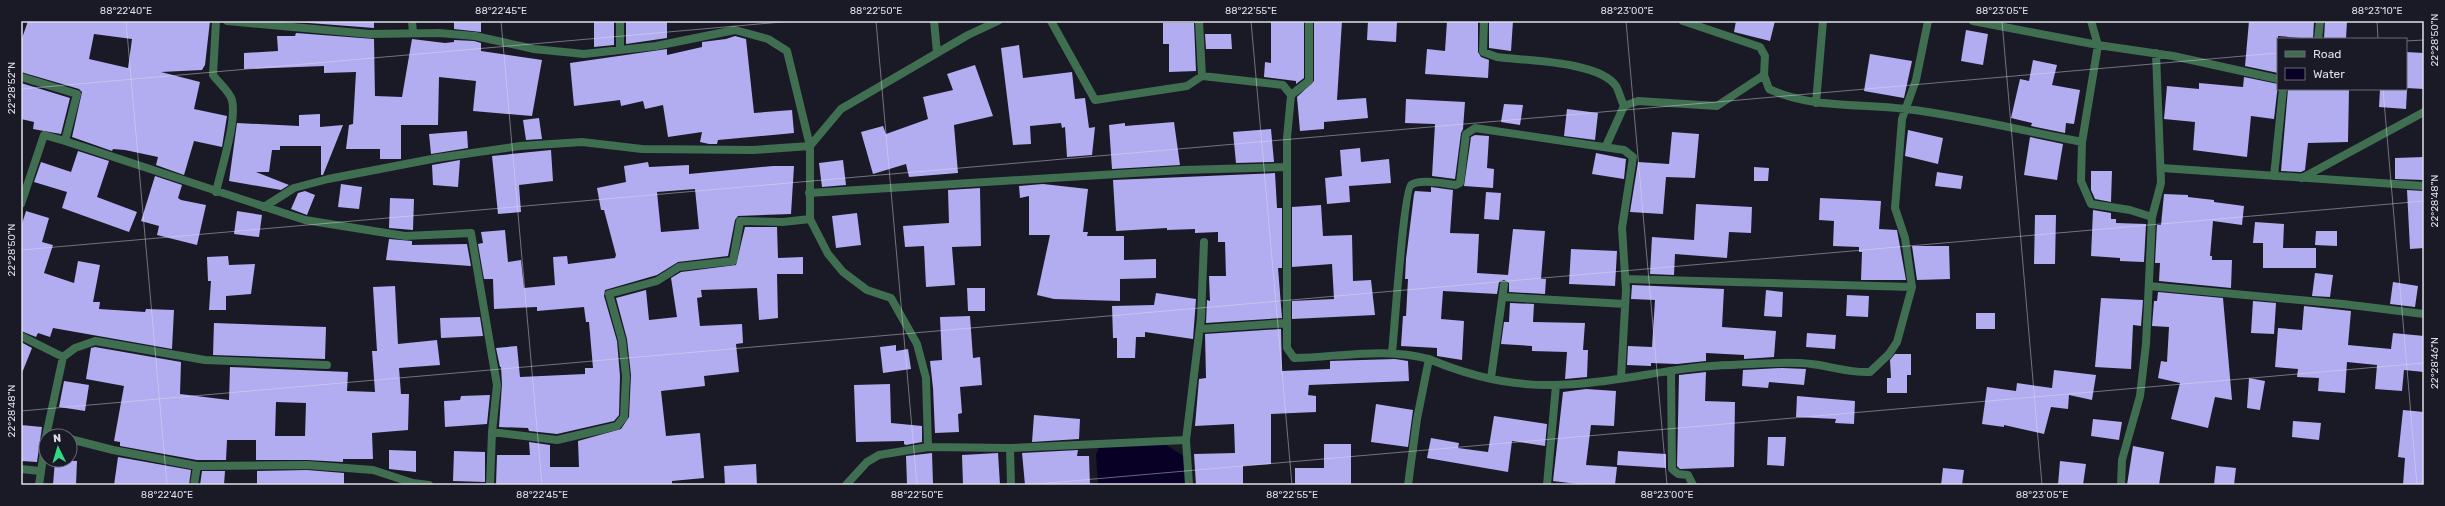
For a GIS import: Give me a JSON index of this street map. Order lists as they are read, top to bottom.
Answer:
{
  "legend": ["Road", "Water"],
  "north": "top",
  "coordinates": [
    "88°22'40\"E",
    "88°22'45\"E",
    "88°22'50\"E",
    "88°22'55\"E",
    "88°23'00\"E",
    "88°23'05\"E",
    "88°23'10\"E",
    "22°28'50\"N",
    "22°28'52\"N",
    "22°28'48\"N",
    "22°28'46\"N"
  ]
}
